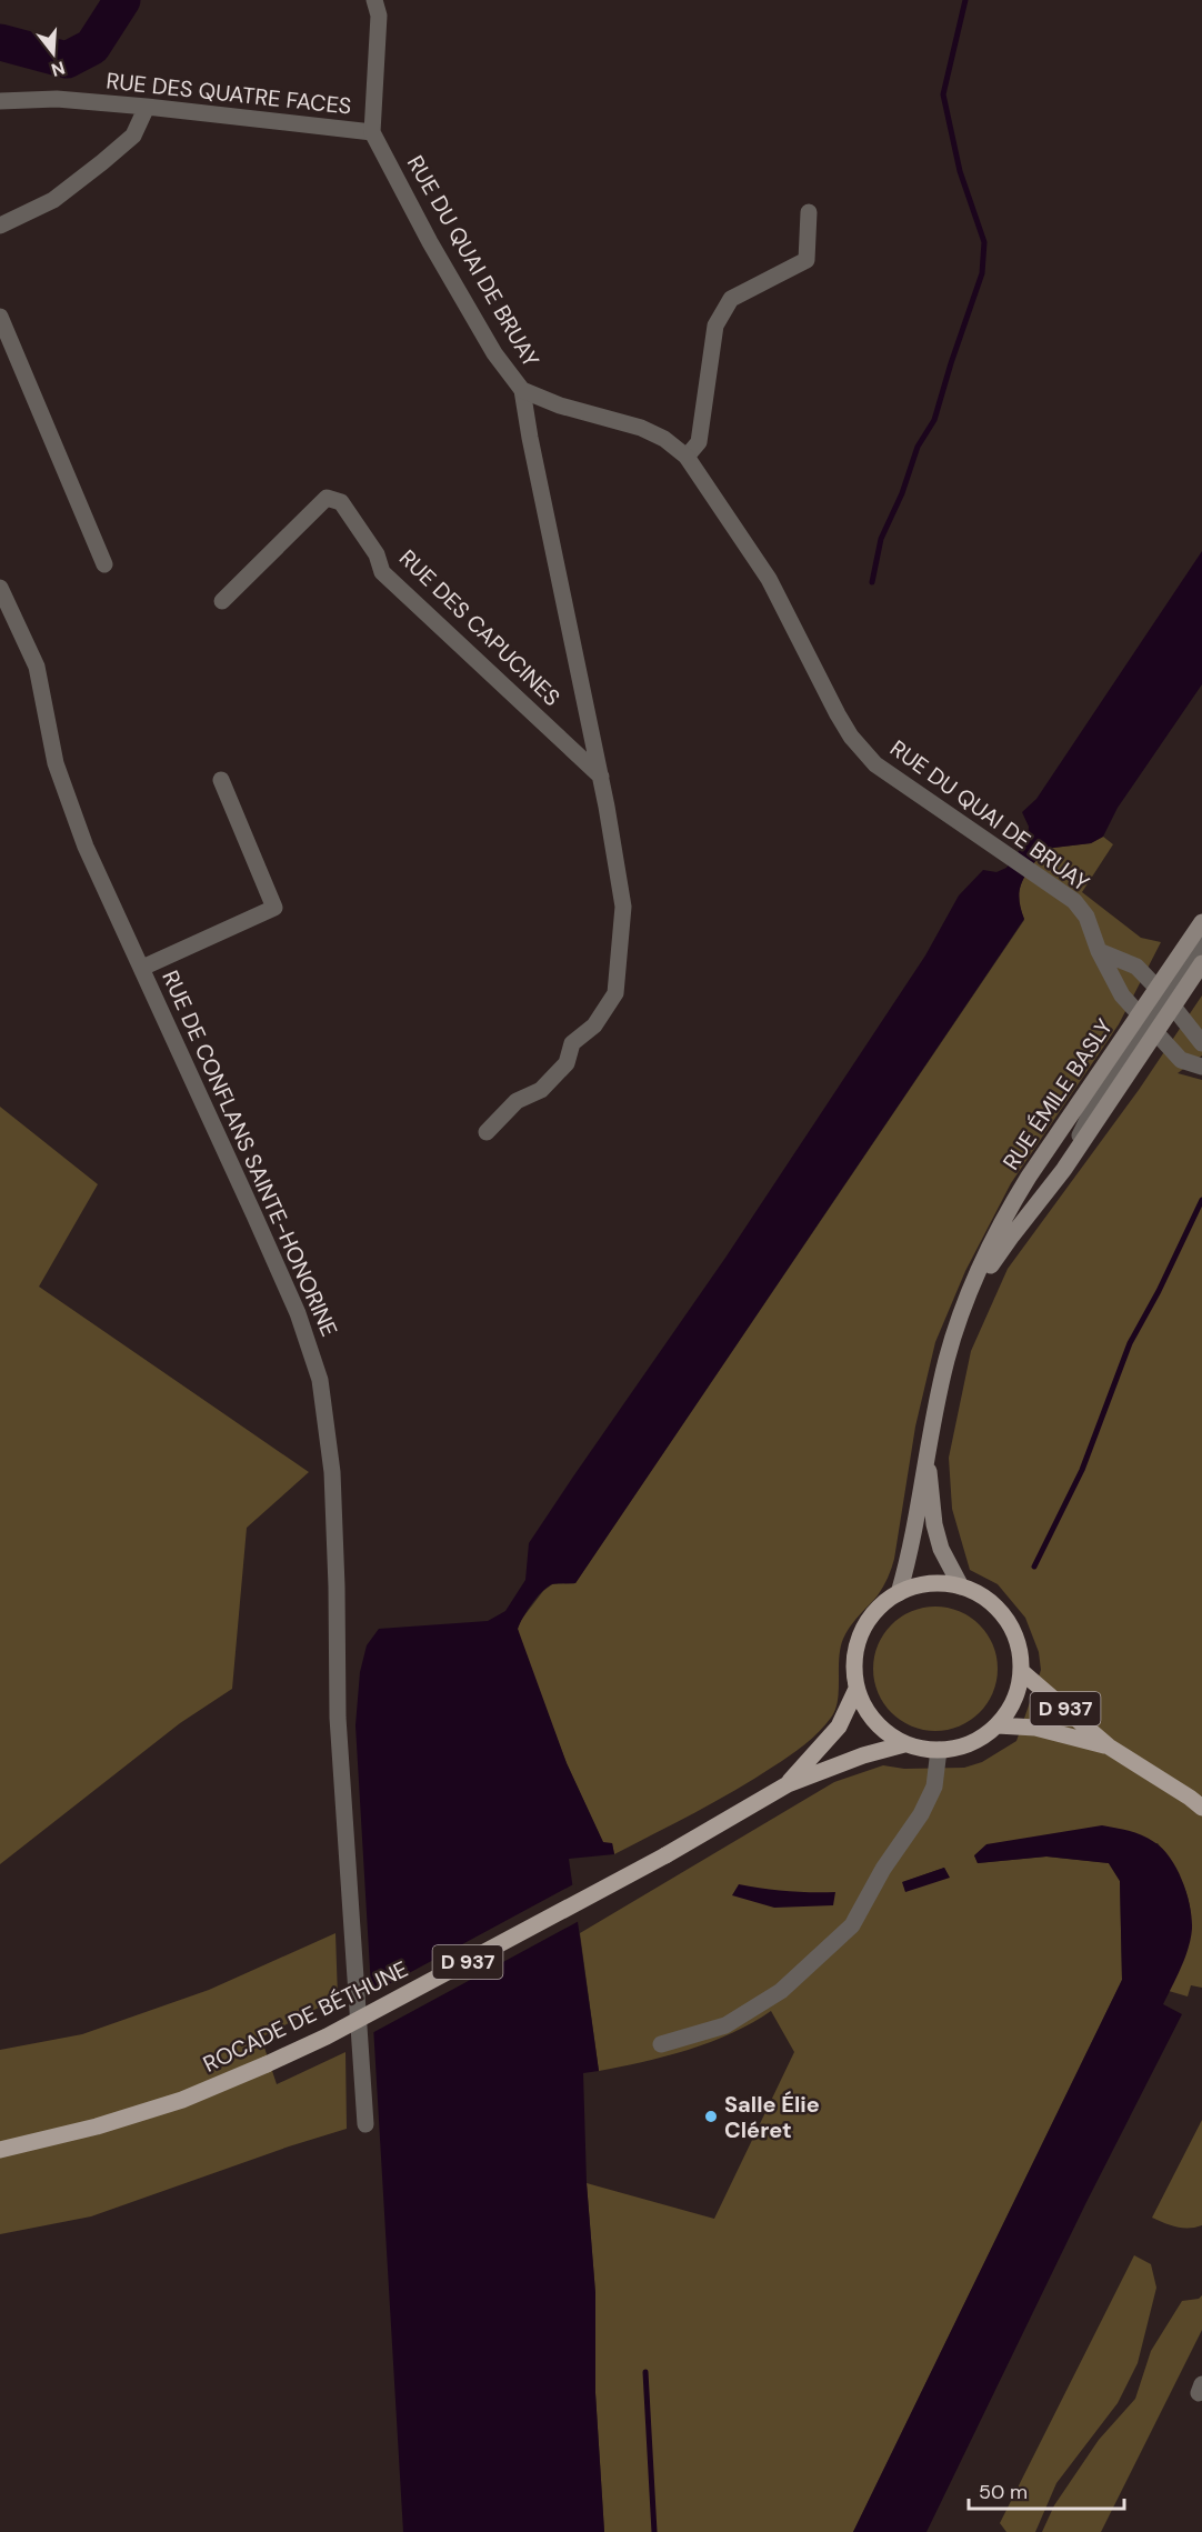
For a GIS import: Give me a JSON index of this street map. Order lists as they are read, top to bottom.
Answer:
{
  "streets": {
    "main road": ["RUE ÉMILE BASLY", "D 937", "ROCADE DE BÉTHUNE"],
    "street": [
      "RUE DES QUATRE FACES",
      "RUE DU QUAI DE BRUAY",
      "RUE DES CAPUCINES",
      "RUE DE CONFLANS SAINTE-HONORINE"
    ]
  },
  "crossings": [
    ["RUE DES QUATRE FACES", "RUE DU QUAI DE BRUAY"],
    ["RUE DU QUAI DE BRUAY", "RUE DES CAPUCINES"],
    ["RUE DU QUAI DE BRUAY", "RUE ÉMILE BASLY"],
    ["D 937", "ROCADE DE BÉTHUNE"]
  ],
  "places": ["Salle Élie Cléret"],
  "scale_bar": "50 m",
  "north": "bottom"
}
